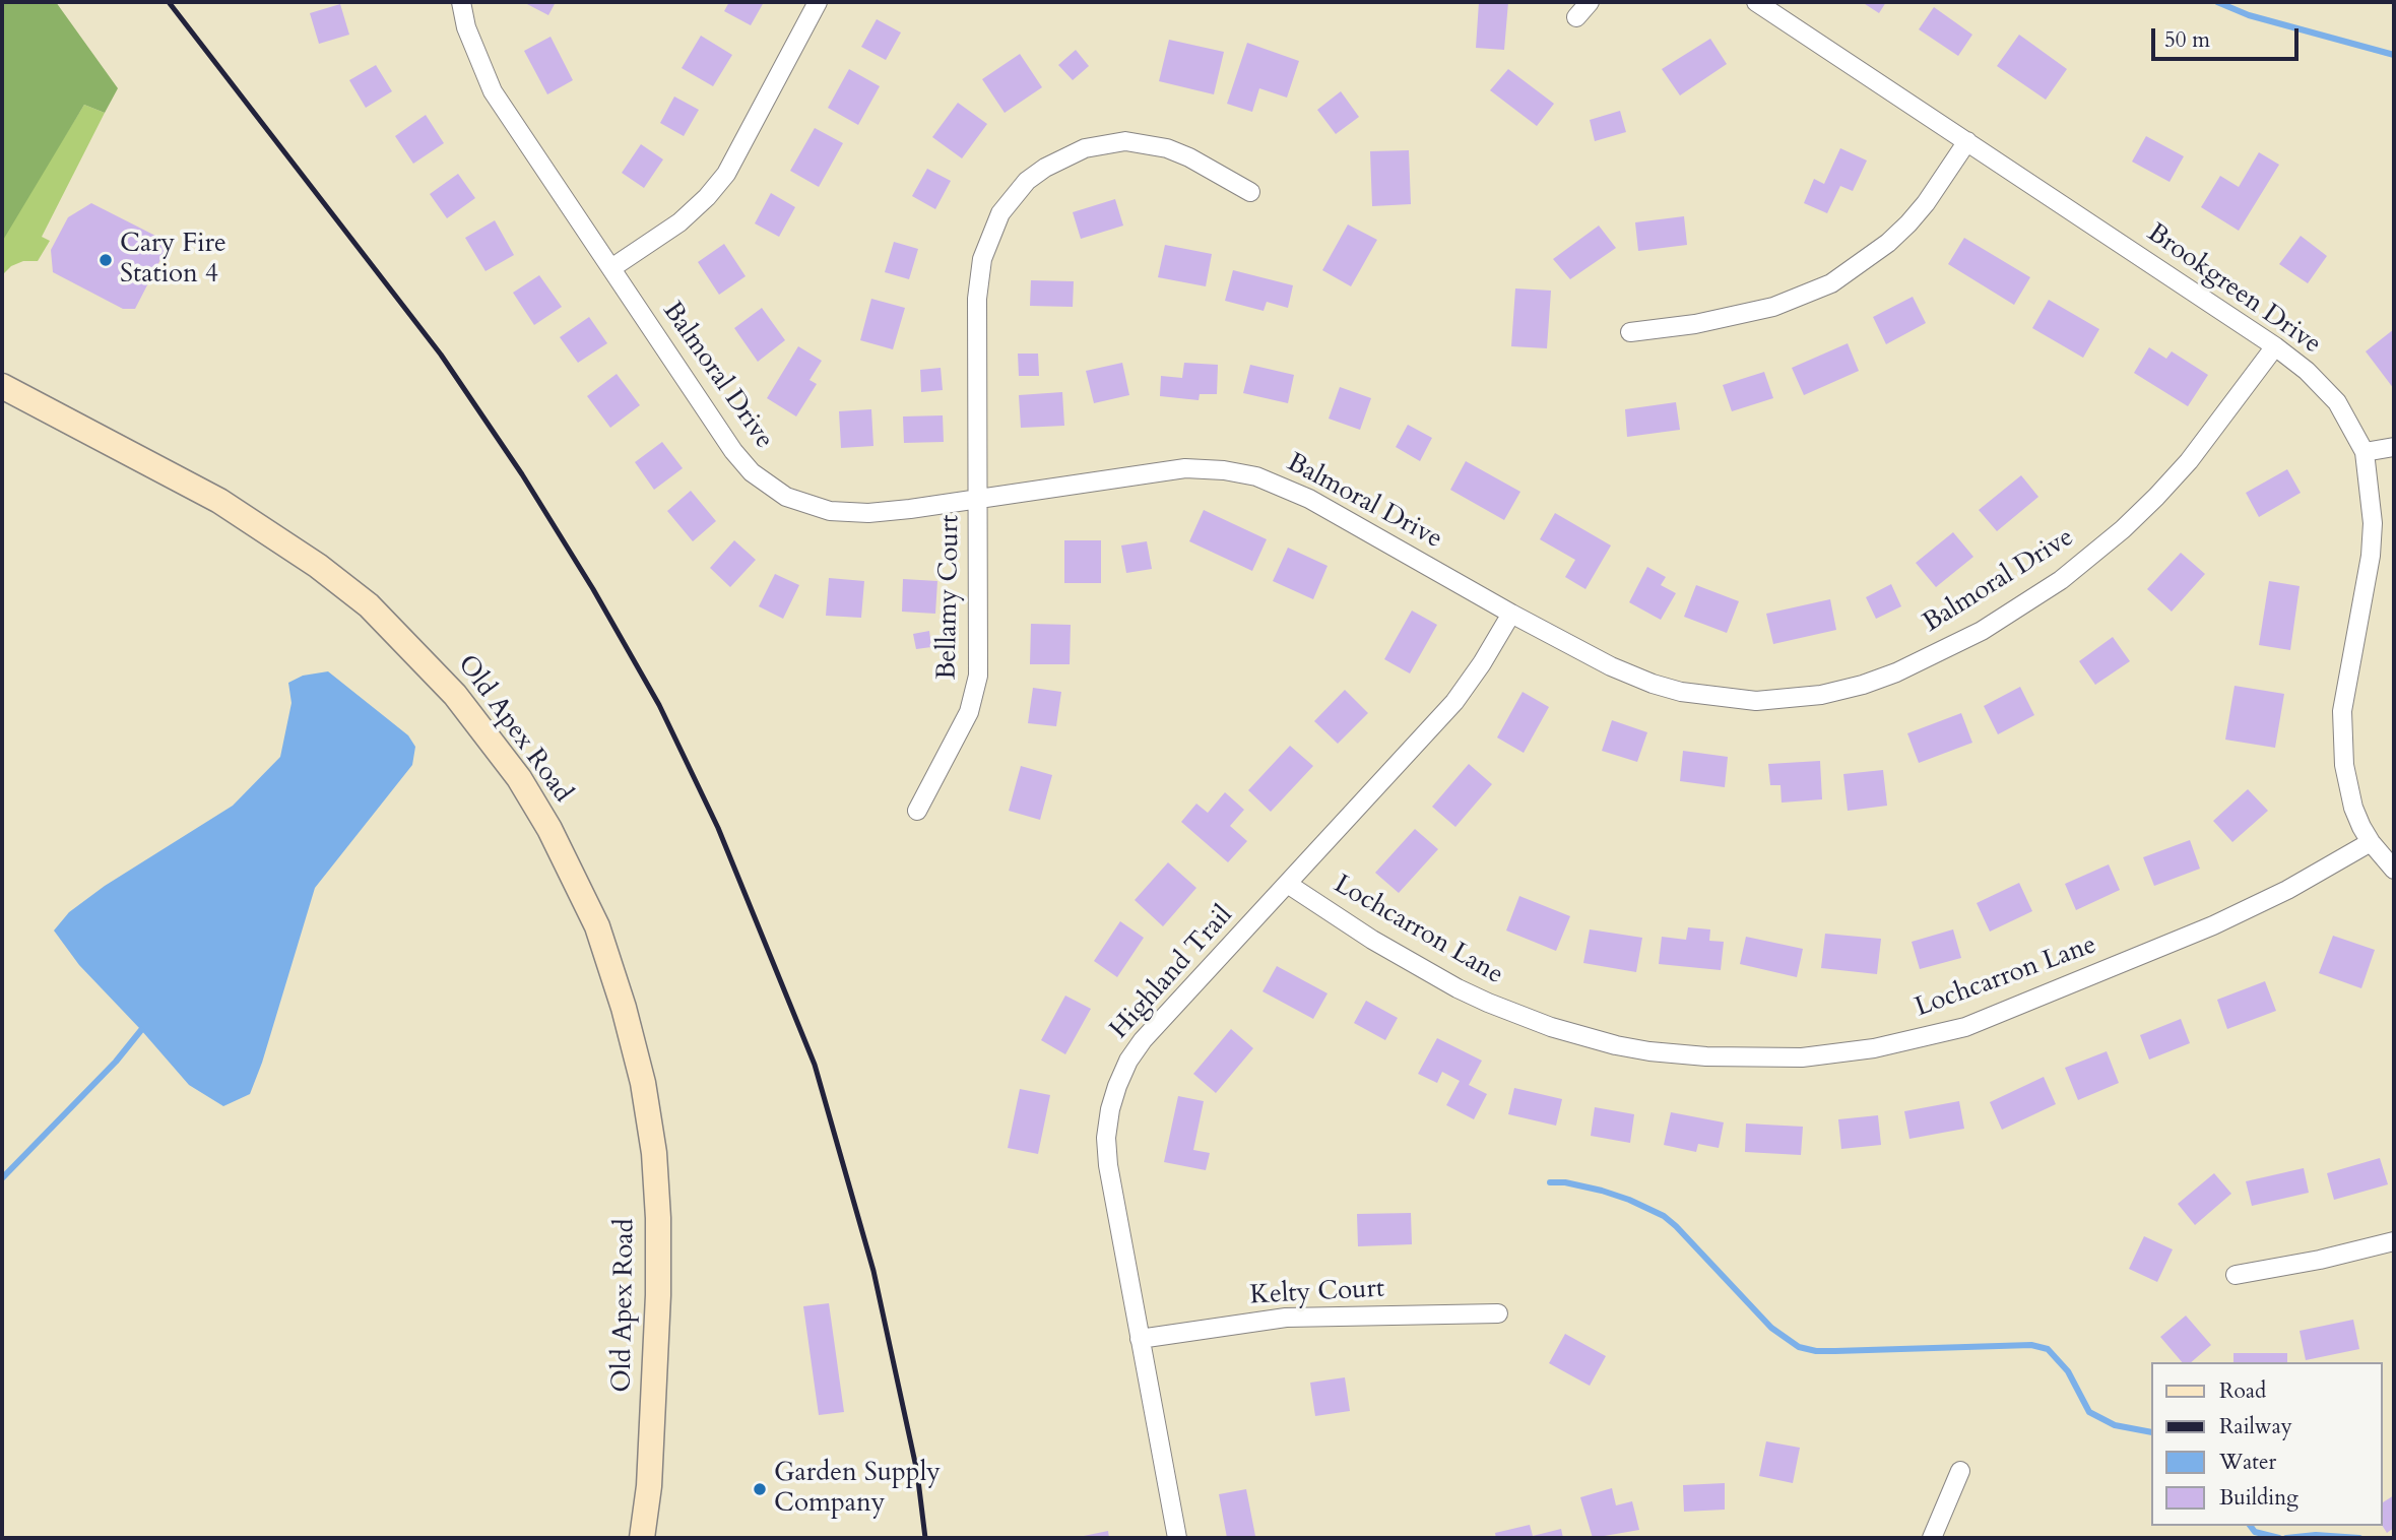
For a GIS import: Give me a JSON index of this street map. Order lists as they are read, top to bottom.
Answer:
{
  "streets": {
    "main road": ["Old Apex Road"],
    "street": [
      "Brookgreen Drive",
      "Balmoral Drive",
      "Bellamy Court",
      "Lochcarron Lane",
      "Highland Trail",
      "Kelty Court"
    ]
  },
  "crossings": [
    ["Brookgreen Drive", "Balmoral Drive"],
    ["Brookgreen Drive", "Lochcarron Lane"],
    ["Balmoral Drive", "Bellamy Court"],
    ["Balmoral Drive", "Highland Trail"],
    ["Lochcarron Lane", "Highland Trail"],
    ["Highland Trail", "Kelty Court"]
  ],
  "places": ["Cary Fire Station 4", "Garden Supply Company"],
  "legend": [
    "Road",
    "Railway",
    "Water",
    "Building"
  ],
  "scale_bar": "50 m"
}
